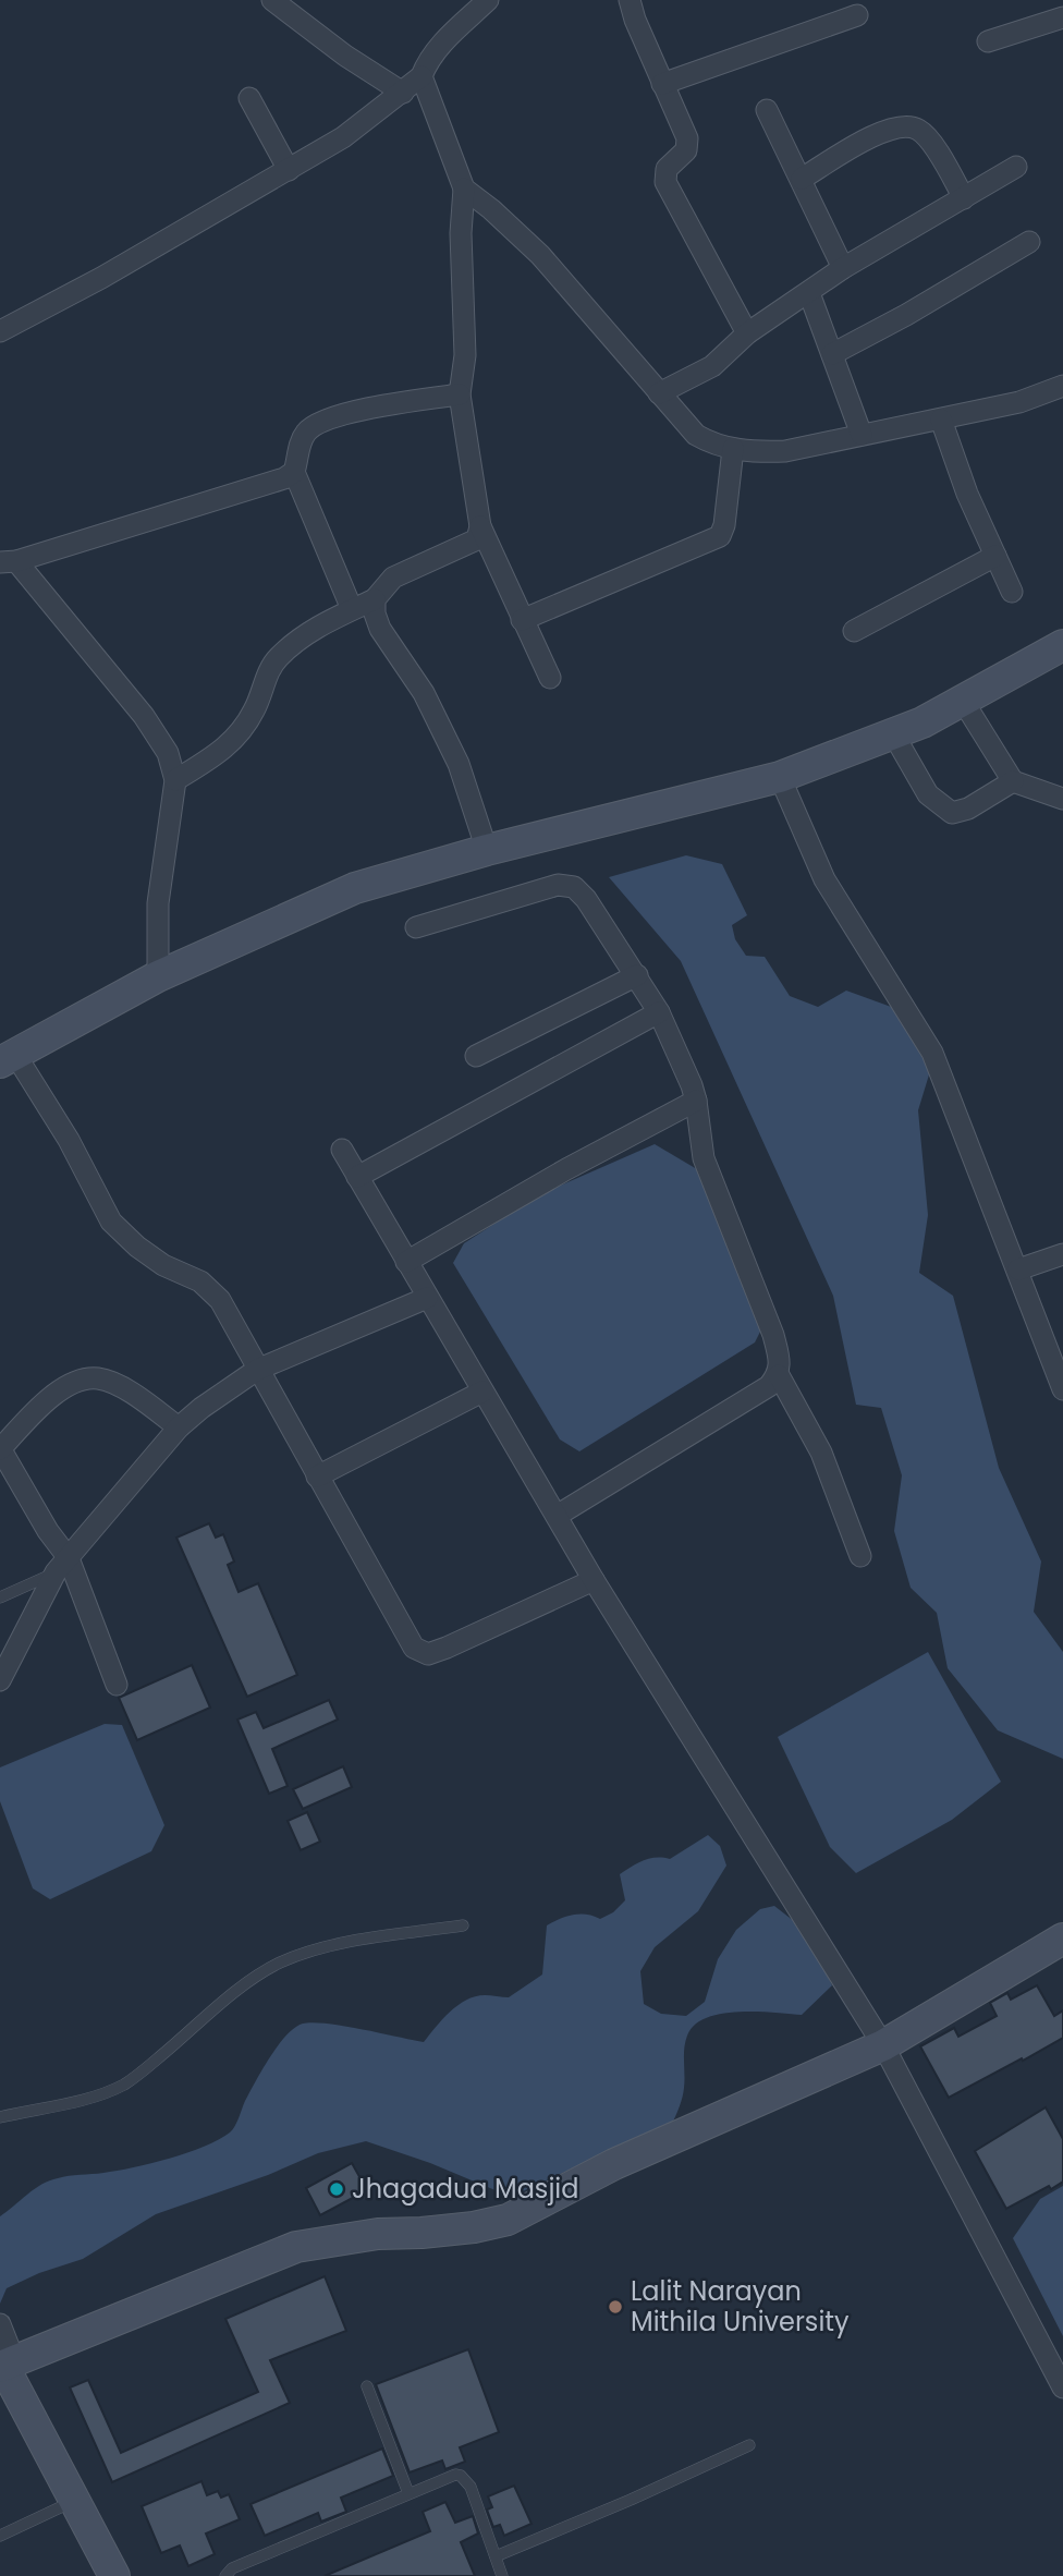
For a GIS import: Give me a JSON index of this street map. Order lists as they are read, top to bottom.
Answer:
{
  "places": ["Jhagadua Masjid", "Lalit Narayan Mithila University"]
}
